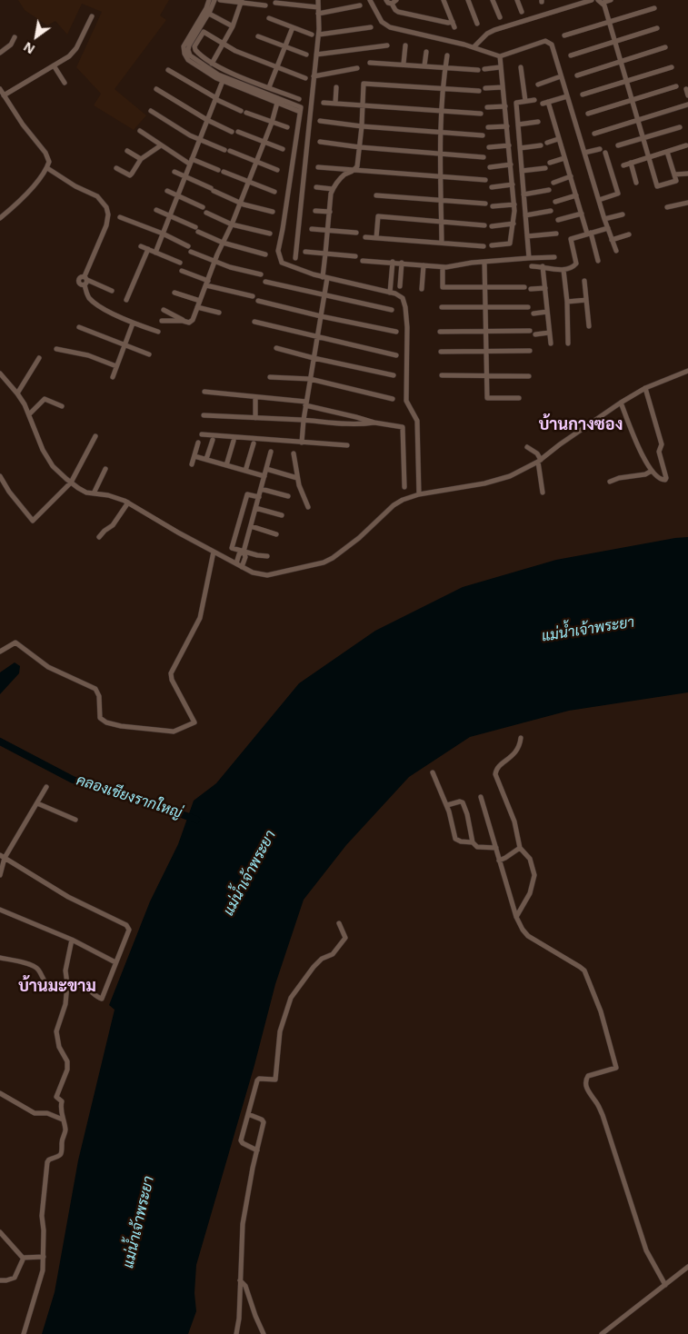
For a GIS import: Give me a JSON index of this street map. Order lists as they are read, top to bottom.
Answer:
{
  "districts": ["บ้านกางซอง", "บ้านมะขาม"],
  "water": ["แม่น้ำเจ้าพระยา", "คลองเชียงรากใหญ่"],
  "north": "bottom left"
}
